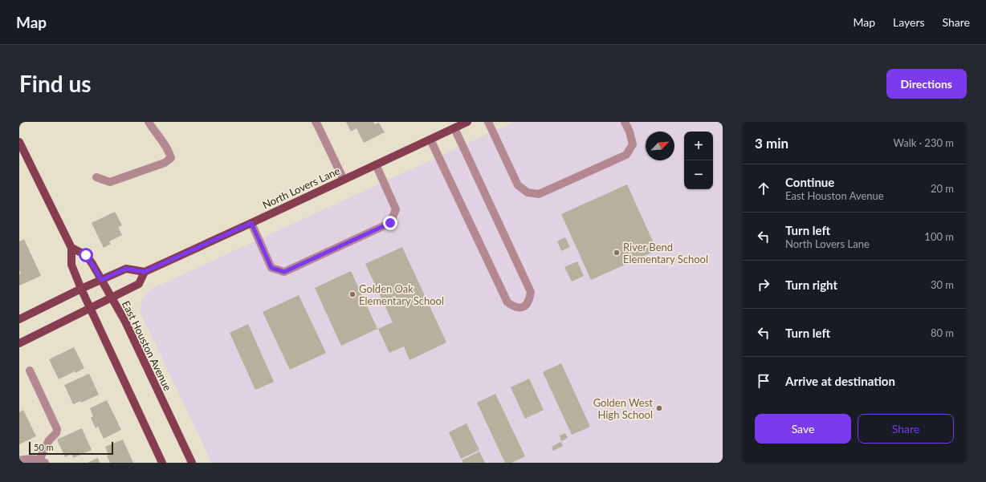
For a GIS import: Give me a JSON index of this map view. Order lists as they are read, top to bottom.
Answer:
{
  "streets": {
    "main road": ["North Lovers Lane", "East Houston Avenue"]
  },
  "places": ["River Bend Elementary School", "Golden Oak Elementary School", "Golden West High School"],
  "scale_bar": "50 m",
  "north": "top right",
  "page": {
    "header": "Map",
    "nav": ["Map", "Layers", "Share"],
    "buttons": [
      "Directions",
      ["Save", "Share"]
    ],
    "title": "Find us",
    "heading": ["3 min", "Walk · 230 m"],
    "map_buttons": ["+", "−"],
    "list": [
      ["Continue", "East Houston Avenue", "20 m"],
      ["Turn left", "North Lovers Lane", "100 m"],
      ["Turn right", "30 m"],
      ["Turn left", "80 m"],
      "Arrive at destination"
    ],
    "scale": "50 m"
  }
}
